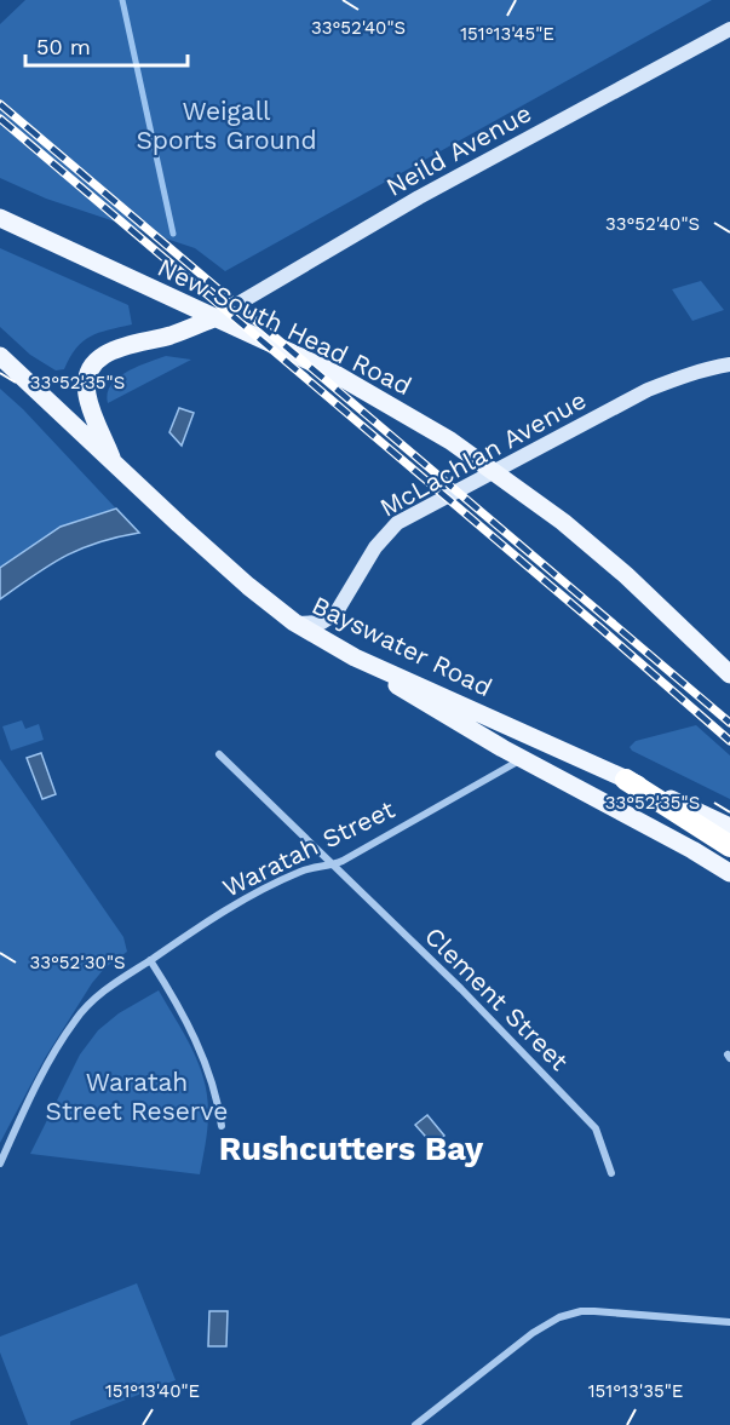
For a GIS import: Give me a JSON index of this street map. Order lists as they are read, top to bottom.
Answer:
{
  "streets": {
    "main road": [
      "Neild Avenue",
      "New South Head Road",
      "McLachlan Avenue",
      "Bayswater Road"
    ],
    "street": ["Waratah Street", "Clement Street"]
  },
  "crossings": [
    ["Neild Avenue", "New South Head Road"],
    ["New South Head Road", "McLachlan Avenue"],
    ["McLachlan Avenue", "Bayswater Road"],
    ["Waratah Street", "Clement Street"]
  ],
  "districts": ["Rushcutters Bay"],
  "parks": ["Weigall Sports Ground", "Waratah Street Reserve"],
  "scale_bar": "50 m",
  "coordinates": [
    "33°52'40\"S",
    "151°13'45\"E",
    "33°52'35\"S",
    "33°52'30\"S",
    "151°13'40\"E",
    "151°13'35\"E"
  ]
}
